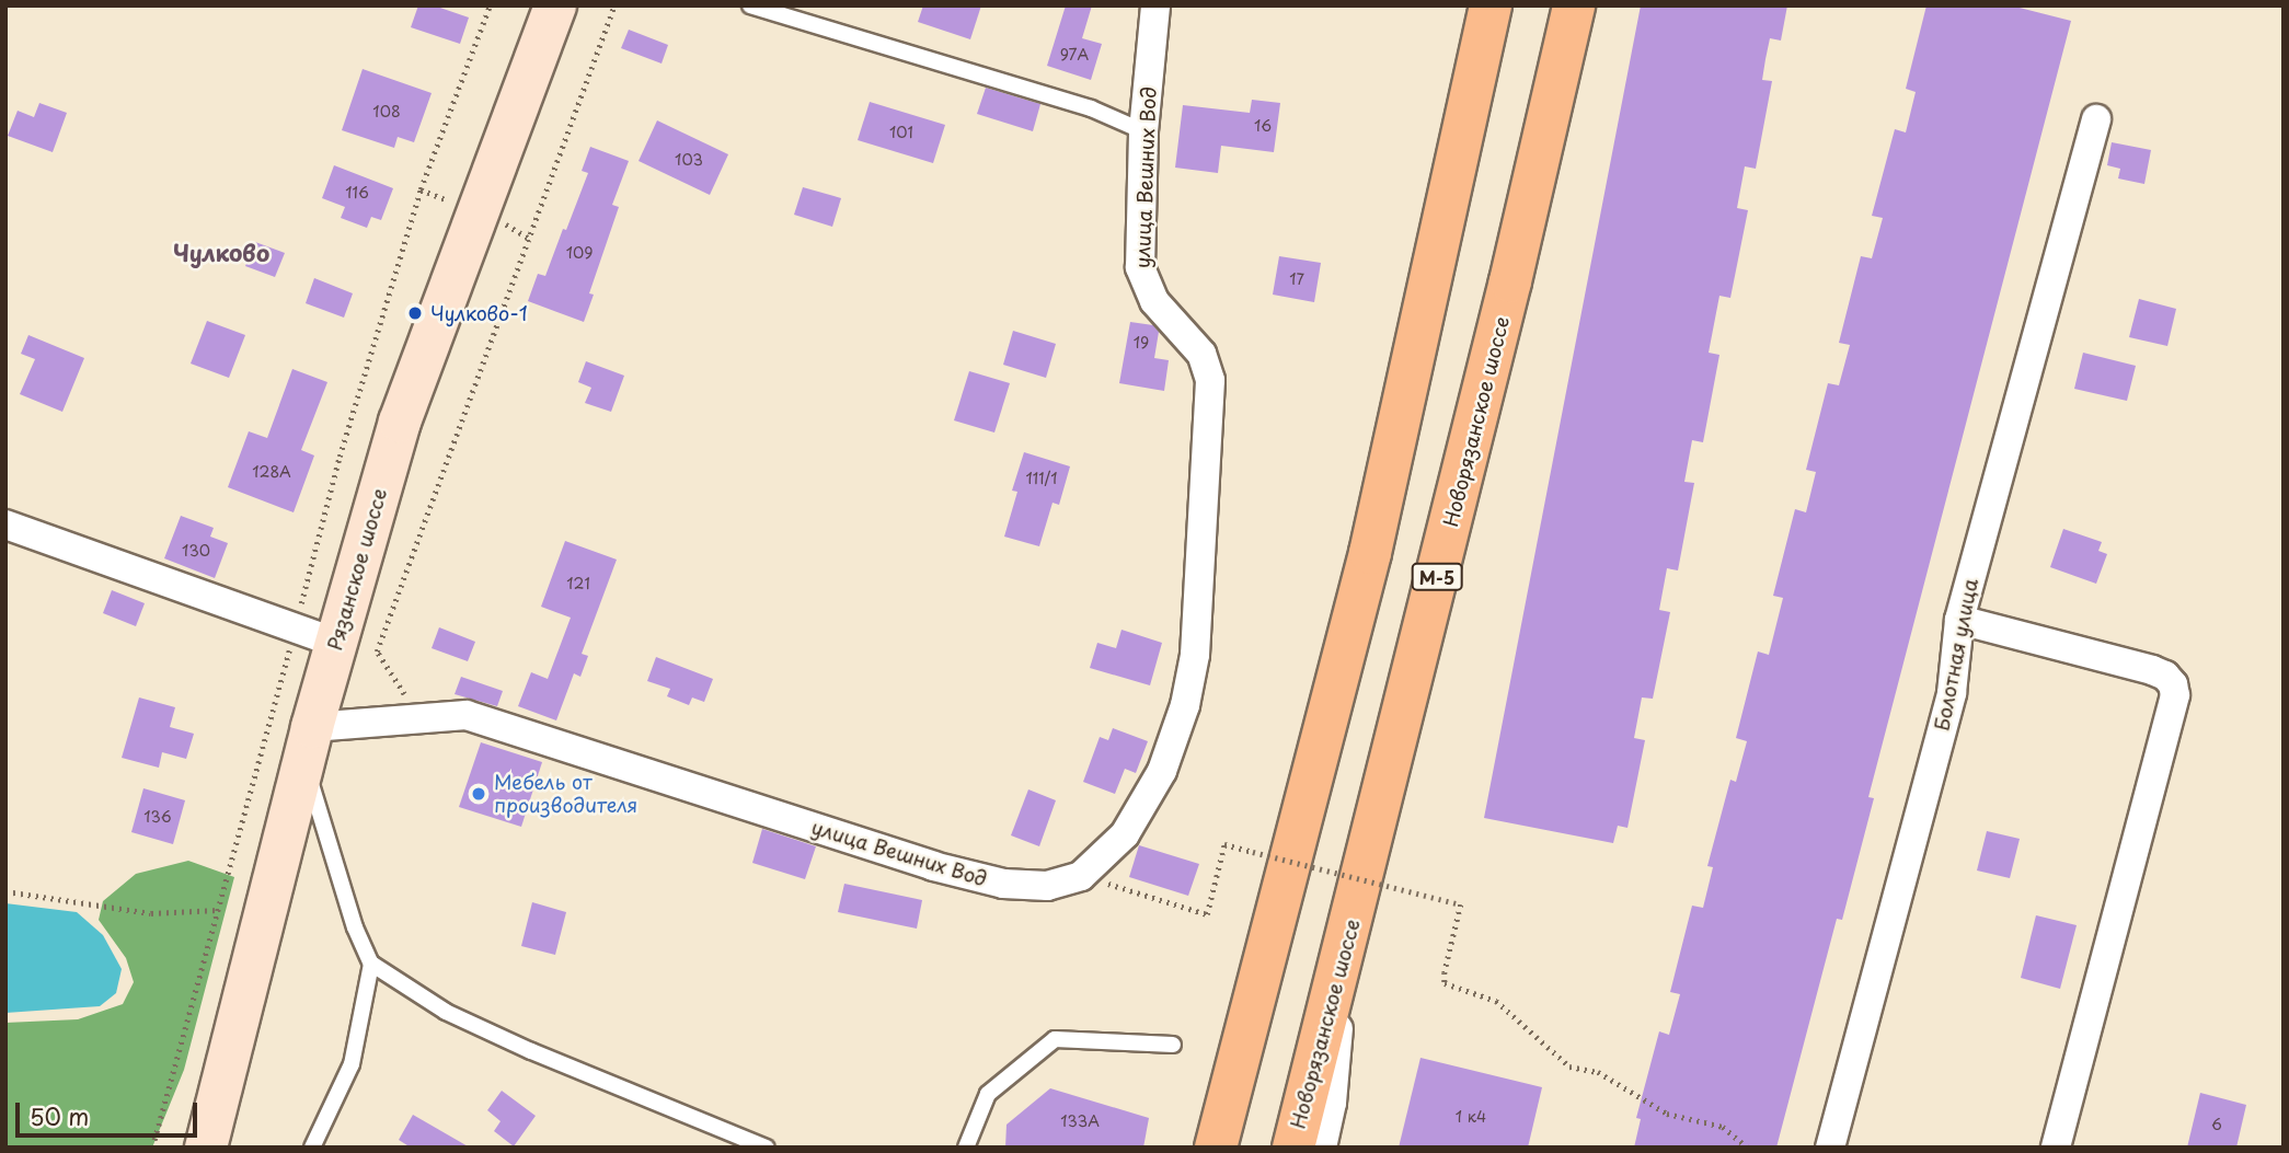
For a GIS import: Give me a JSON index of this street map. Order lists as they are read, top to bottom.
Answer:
{
  "streets": {
    "highway": ["Новорязанское шоссе", "М-5"],
    "main road": ["Рязанское шоссе"],
    "street": ["улица Вешних Вод", "Болотная улица"]
  },
  "crossings": [
    ["улица Вешних Вод", "Рязанское шоссе"]
  ],
  "districts": ["Чулково"],
  "places": ["Чулково-1", "Мебель от производителя"],
  "house_numbers": [
    "97А",
    "108",
    "16",
    "101",
    "103",
    "116",
    "109",
    "17",
    "19",
    "128А",
    "111/1",
    "130",
    "121",
    "136",
    "1 к4",
    "133А",
    "6"
  ],
  "scale_bar": "50 m"
}
